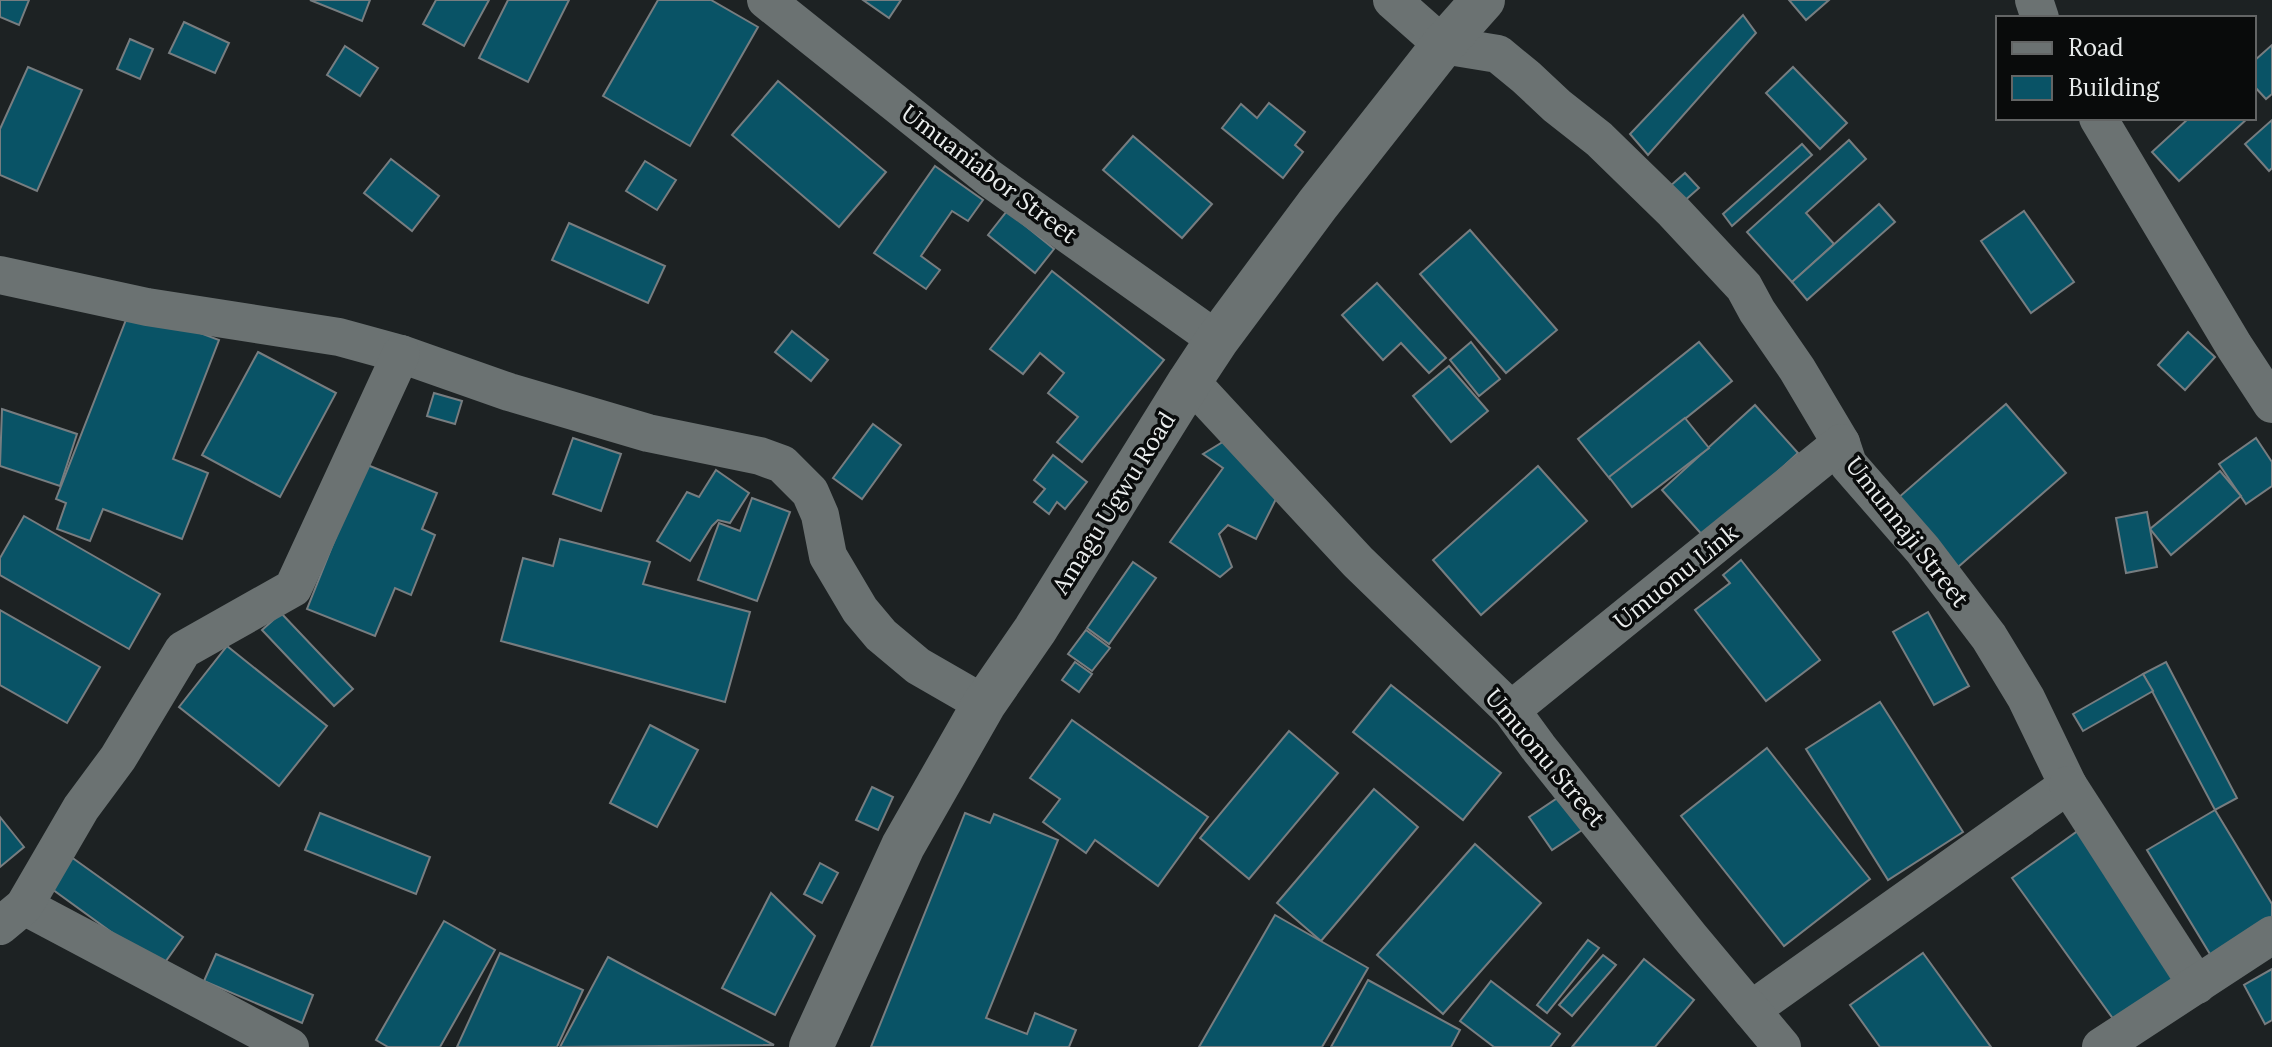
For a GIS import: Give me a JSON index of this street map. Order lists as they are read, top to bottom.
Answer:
{
  "streets": {
    "street": [
      "Umuaniabor Street",
      "Amagu Ugwu Road",
      "Umunnaji Street",
      "Umuonu Link",
      "Umuonu Street"
    ]
  },
  "crossings": [
    ["Umuaniabor Street", "Amagu Ugwu Road"],
    ["Amagu Ugwu Road", "Umunnaji Street"],
    ["Amagu Ugwu Road", "Umuonu Street"],
    ["Umunnaji Street", "Umuonu Link"],
    ["Umuonu Link", "Umuonu Street"]
  ],
  "legend": ["Road", "Building"]
}
